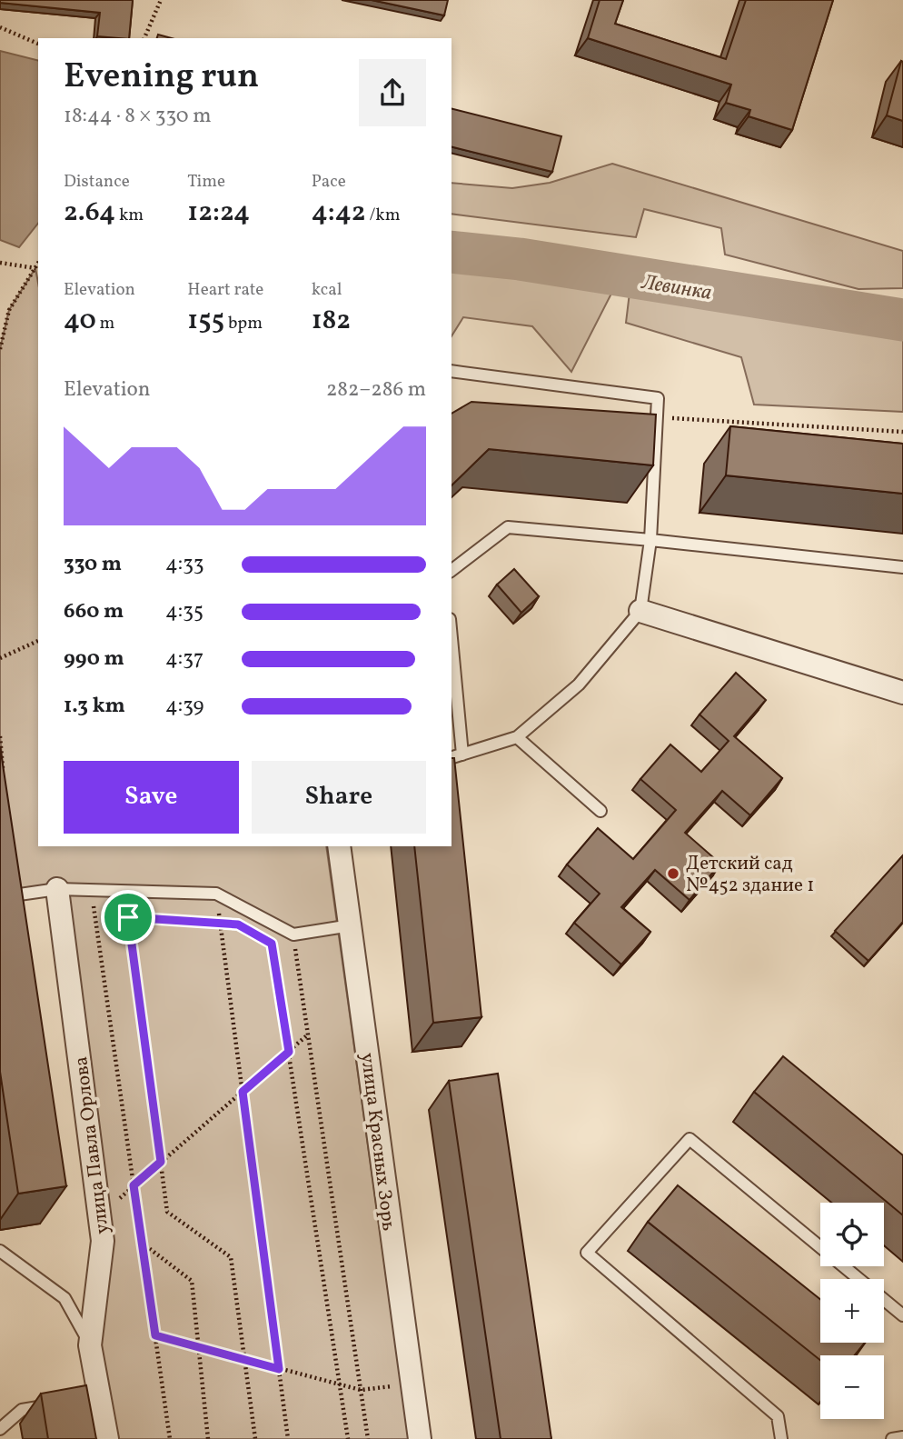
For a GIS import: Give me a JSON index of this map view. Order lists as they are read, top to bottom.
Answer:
{
  "streets": {
    "street": ["улица Красных Зорь", "улица Павла Орлова"]
  },
  "water": ["Левинка"],
  "places": ["Детский сад №452 здание 1"],
  "page": {
    "heading": ["Evening run", "18:44 · 8 × 330 m"],
    "stats": [
      ["Distance", "2.64 km"],
      ["Time", "12:24"],
      ["Pace", "4:42 /km"],
      ["Elevation", "40 m"],
      ["Heart rate", "155 bpm"],
      ["kcal", "182"]
    ],
    "chart": ["Elevation", "282–286 m"],
    "list": [
      {
        "name": "330 m",
        "note": "4:33"
      },
      {
        "name": "660 m",
        "note": "4:35"
      },
      {
        "name": "990 m",
        "note": "4:37"
      },
      {
        "name": "1.3 km",
        "note": "4:39"
      }
    ],
    "buttons": ["Save", "Share"],
    "map_buttons": ["+", "−"]
  }
}
